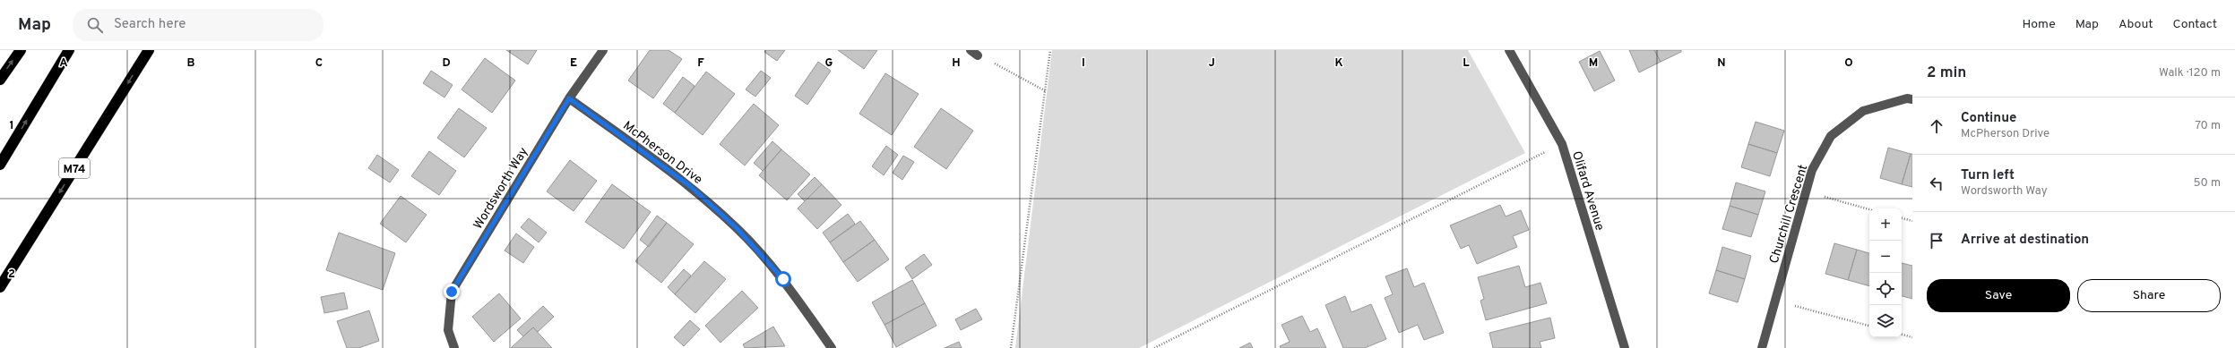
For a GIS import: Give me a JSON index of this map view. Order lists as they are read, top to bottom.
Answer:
{
  "streets": {
    "highway": ["M74"],
    "street": [
      "McPherson Drive",
      "Wordsworth Way",
      "Olifard Avenue",
      "Churchill Crescent"
    ]
  },
  "crossings": [
    ["McPherson Drive", "Wordsworth Way"]
  ],
  "page": {
    "header": "Map",
    "search": "Search here",
    "nav": [
      "Home",
      "Map",
      "About",
      "Contact"
    ],
    "heading": ["2 min", "Walk · 120 m"],
    "list": [
      ["Continue", "McPherson Drive", "70 m"],
      ["Turn left", "Wordsworth Way", "50 m"],
      "Arrive at destination"
    ],
    "map_buttons": ["+", "−"],
    "buttons": ["Save", "Share"]
  },
  "grid": {
    "columns": [
      "A",
      "B",
      "C",
      "D",
      "E",
      "F",
      "G",
      "H",
      "I",
      "J",
      "K",
      "L",
      "M",
      "N",
      "O"
    ],
    "rows": ["1", "2"]
  }
}
